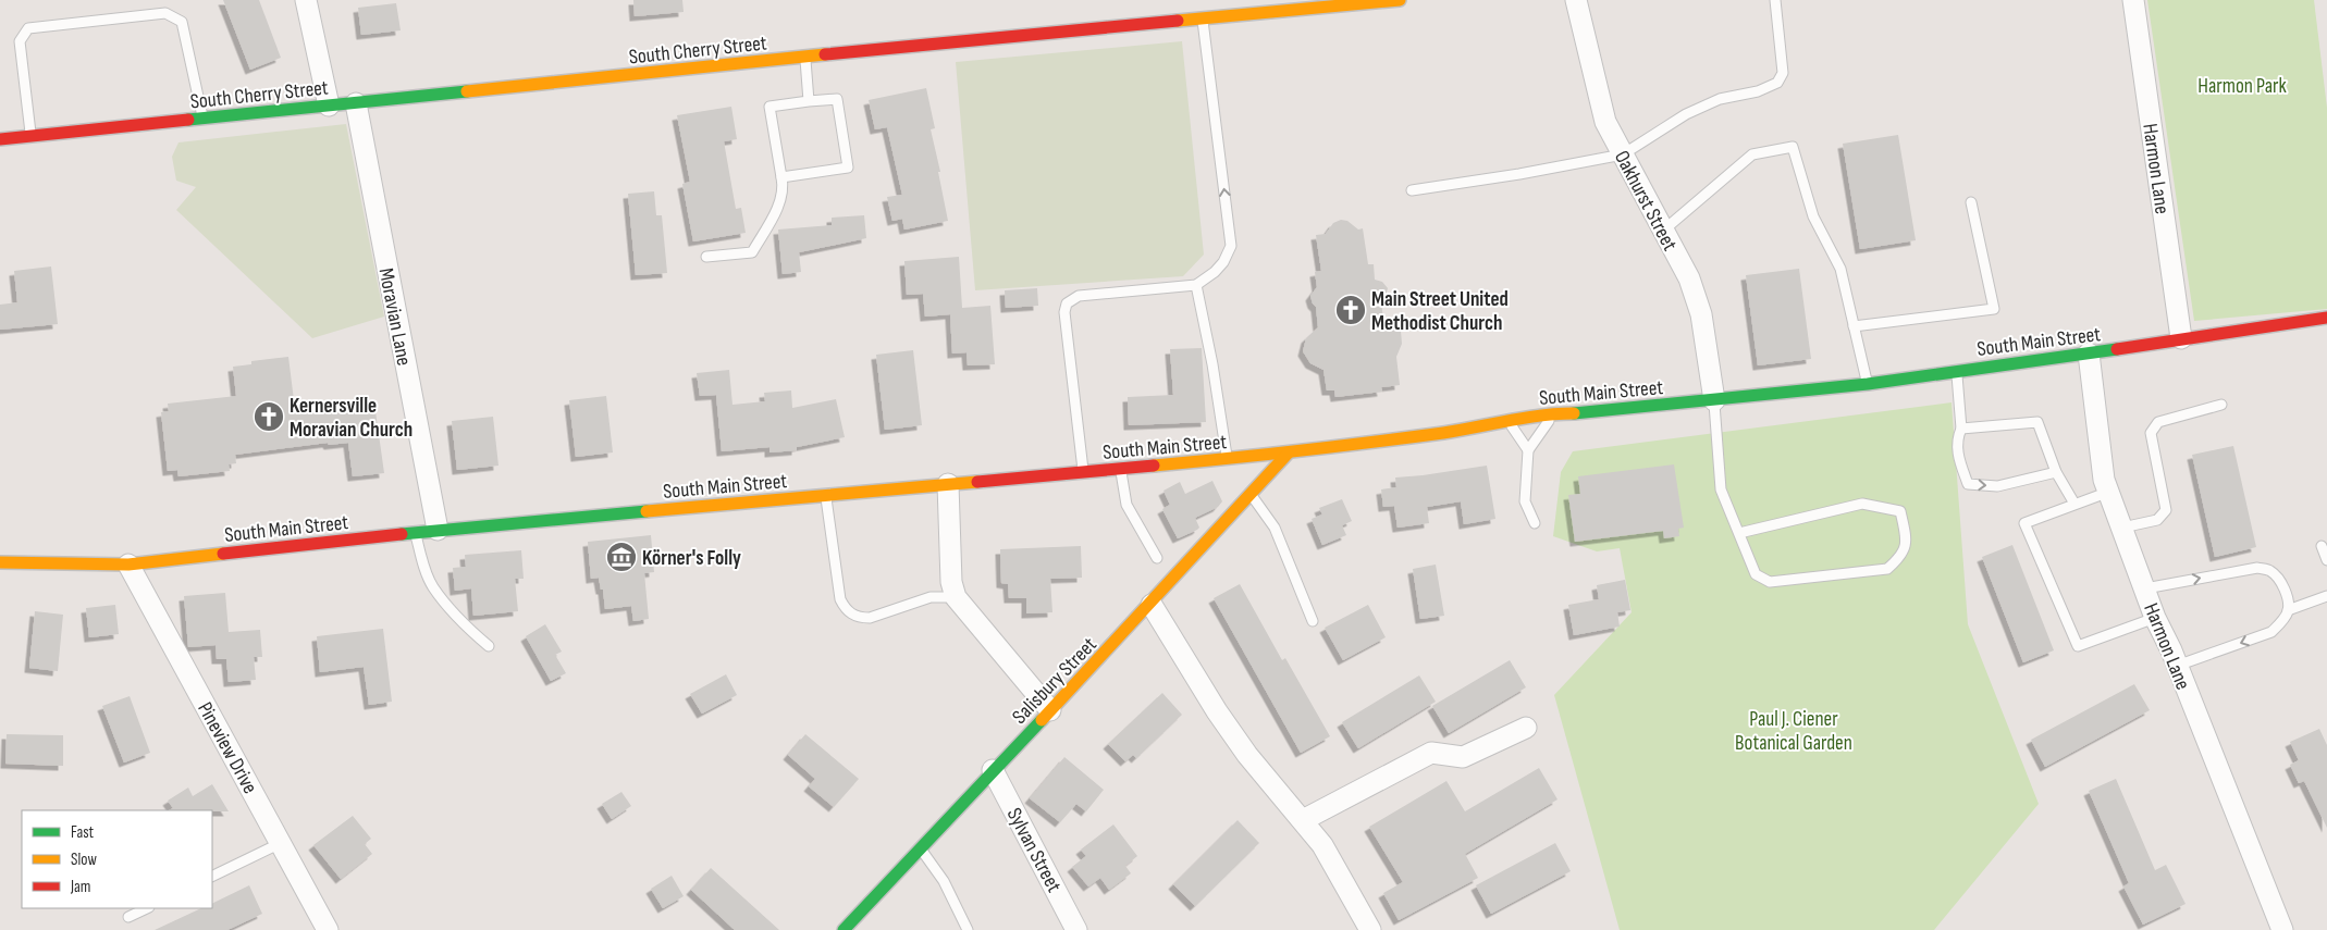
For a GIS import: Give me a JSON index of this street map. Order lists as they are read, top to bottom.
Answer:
{
  "streets": {
    "main road": ["South Cherry Street", "South Main Street", "Salisbury Street"],
    "street": [
      "Harmon Lane",
      "Oakhurst Street",
      "Moravian Lane",
      "Pineview Drive",
      "Sylvan Street"
    ]
  },
  "crossings": [
    ["South Cherry Street", "Moravian Lane"],
    ["Harmon Lane", "South Main Street"],
    ["Oakhurst Street", "South Main Street"],
    ["Moravian Lane", "South Main Street"],
    ["South Main Street", "Salisbury Street"],
    ["South Main Street", "Pineview Drive"],
    ["Salisbury Street", "Sylvan Street"]
  ],
  "parks": ["Harmon Park", "Paul J. Ciener Botanical Garden"],
  "places": {
    "church": ["Main Street United Methodist Church", "Kernersville Moravian Church"],
    "museum": ["Körner's Folly"]
  },
  "legend": ["Fast", "Slow", "Jam"]
}
